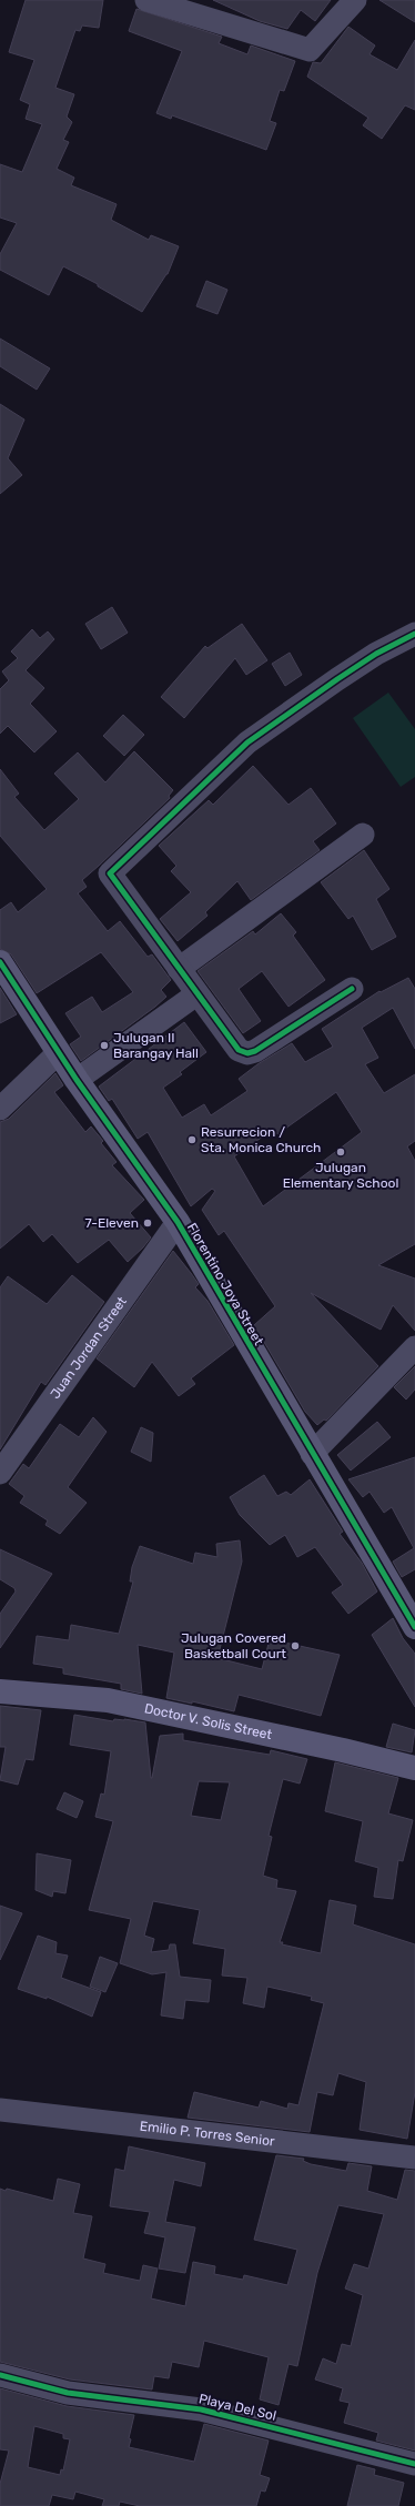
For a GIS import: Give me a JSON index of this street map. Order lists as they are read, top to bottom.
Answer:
{
  "streets": {
    "street": [
      "Florentino Joya Street",
      "Juan Jordan Street",
      "Doctor V. Solis Street",
      "Emilio P. Torres Senior",
      "Playa Del Sol"
    ]
  },
  "crossings": [
    ["Florentino Joya Street", "Juan Jordan Street"]
  ],
  "places": [
    "Julugan II Barangay Hall",
    "Resurrecion / Sta. Monica Church",
    "Julugan Elementary School",
    "7-Eleven",
    "Julugan Covered Basketball Court"
  ]
}
